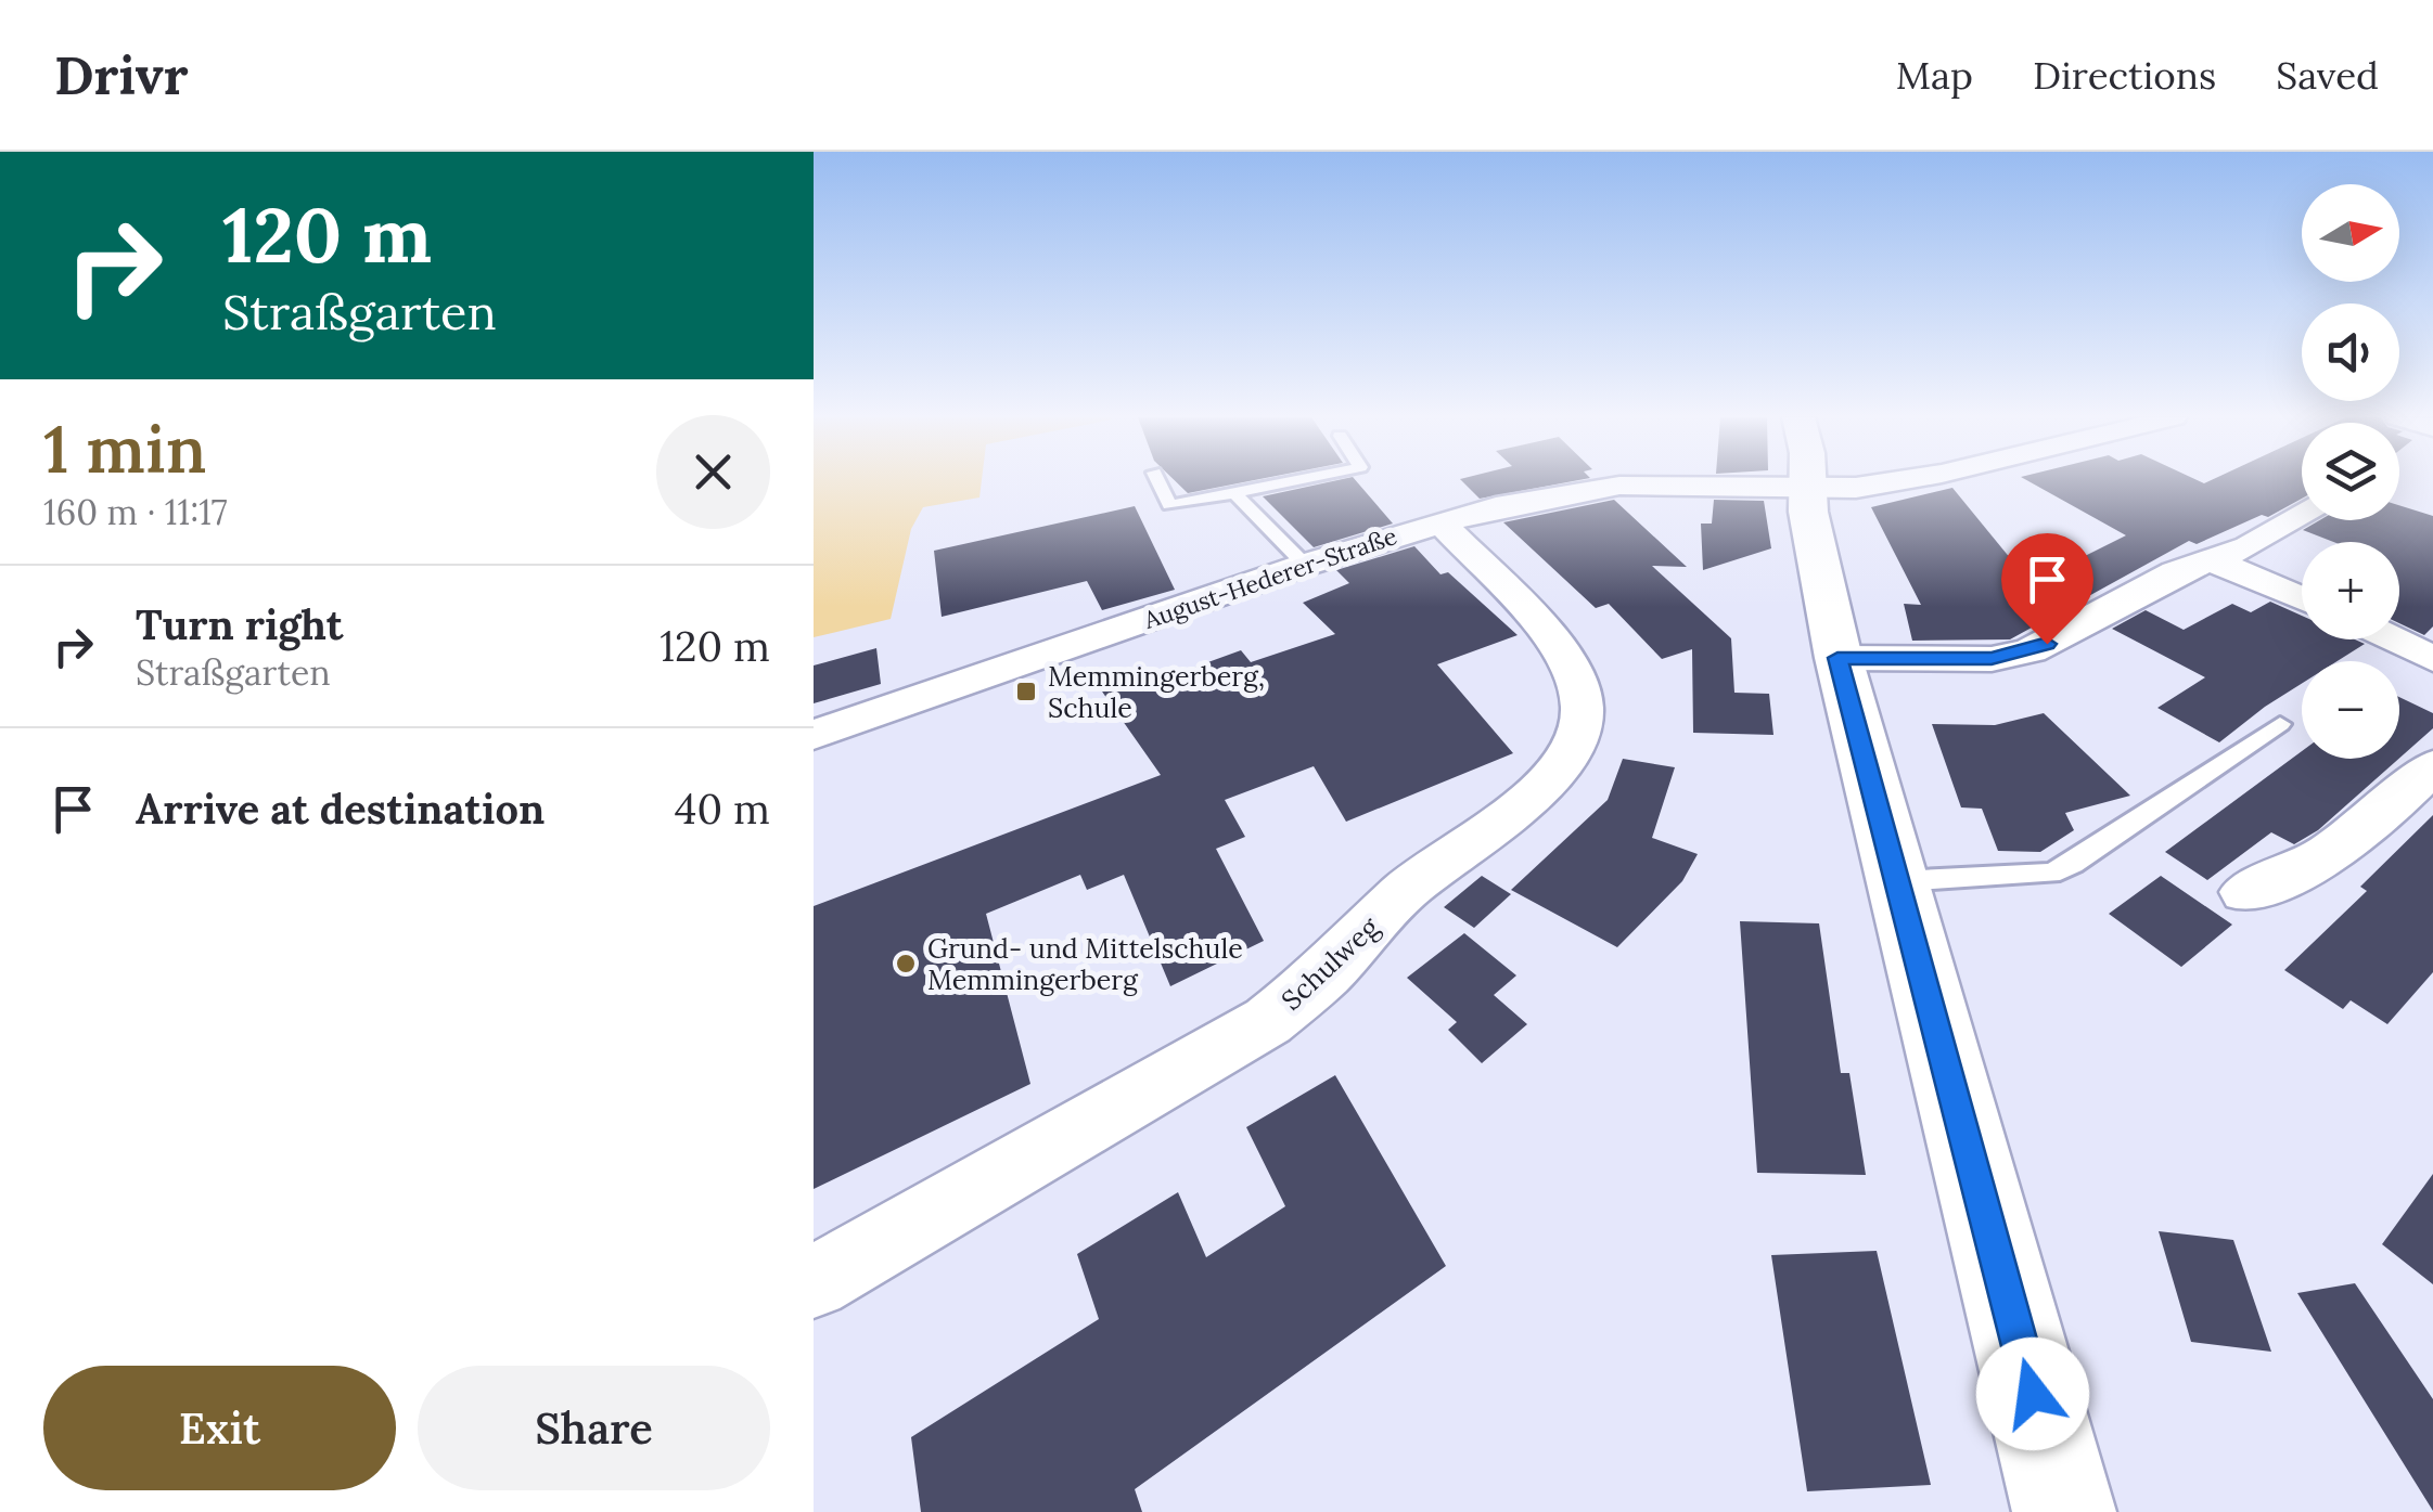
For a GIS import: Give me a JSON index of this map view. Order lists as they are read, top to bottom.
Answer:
{
  "streets": {
    "street": ["August-Hederer-Straße", "Schulweg"]
  },
  "crossings": [
    ["August-Hederer-Straße", "Schulweg"]
  ],
  "places": {
    "transit": ["Memmingerberg, Schule"],
    "other": ["Grund- und Mittelschule Memmingerberg"]
  },
  "north": "right",
  "page": {
    "header": "Drivr",
    "nav": ["Map", "Directions", "Saved"],
    "turn": ["120 m", "Straßgarten"],
    "map_buttons": ["+", "−"],
    "heading": ["1 min", "160 m · 11:17"],
    "list": [
      {
        "name": "Turn right",
        "note": "Straßgarten",
        "value": "120 m"
      },
      {
        "name": "Arrive at destination",
        "value": "40 m"
      }
    ],
    "buttons": ["Exit", "Share"]
  }
}
